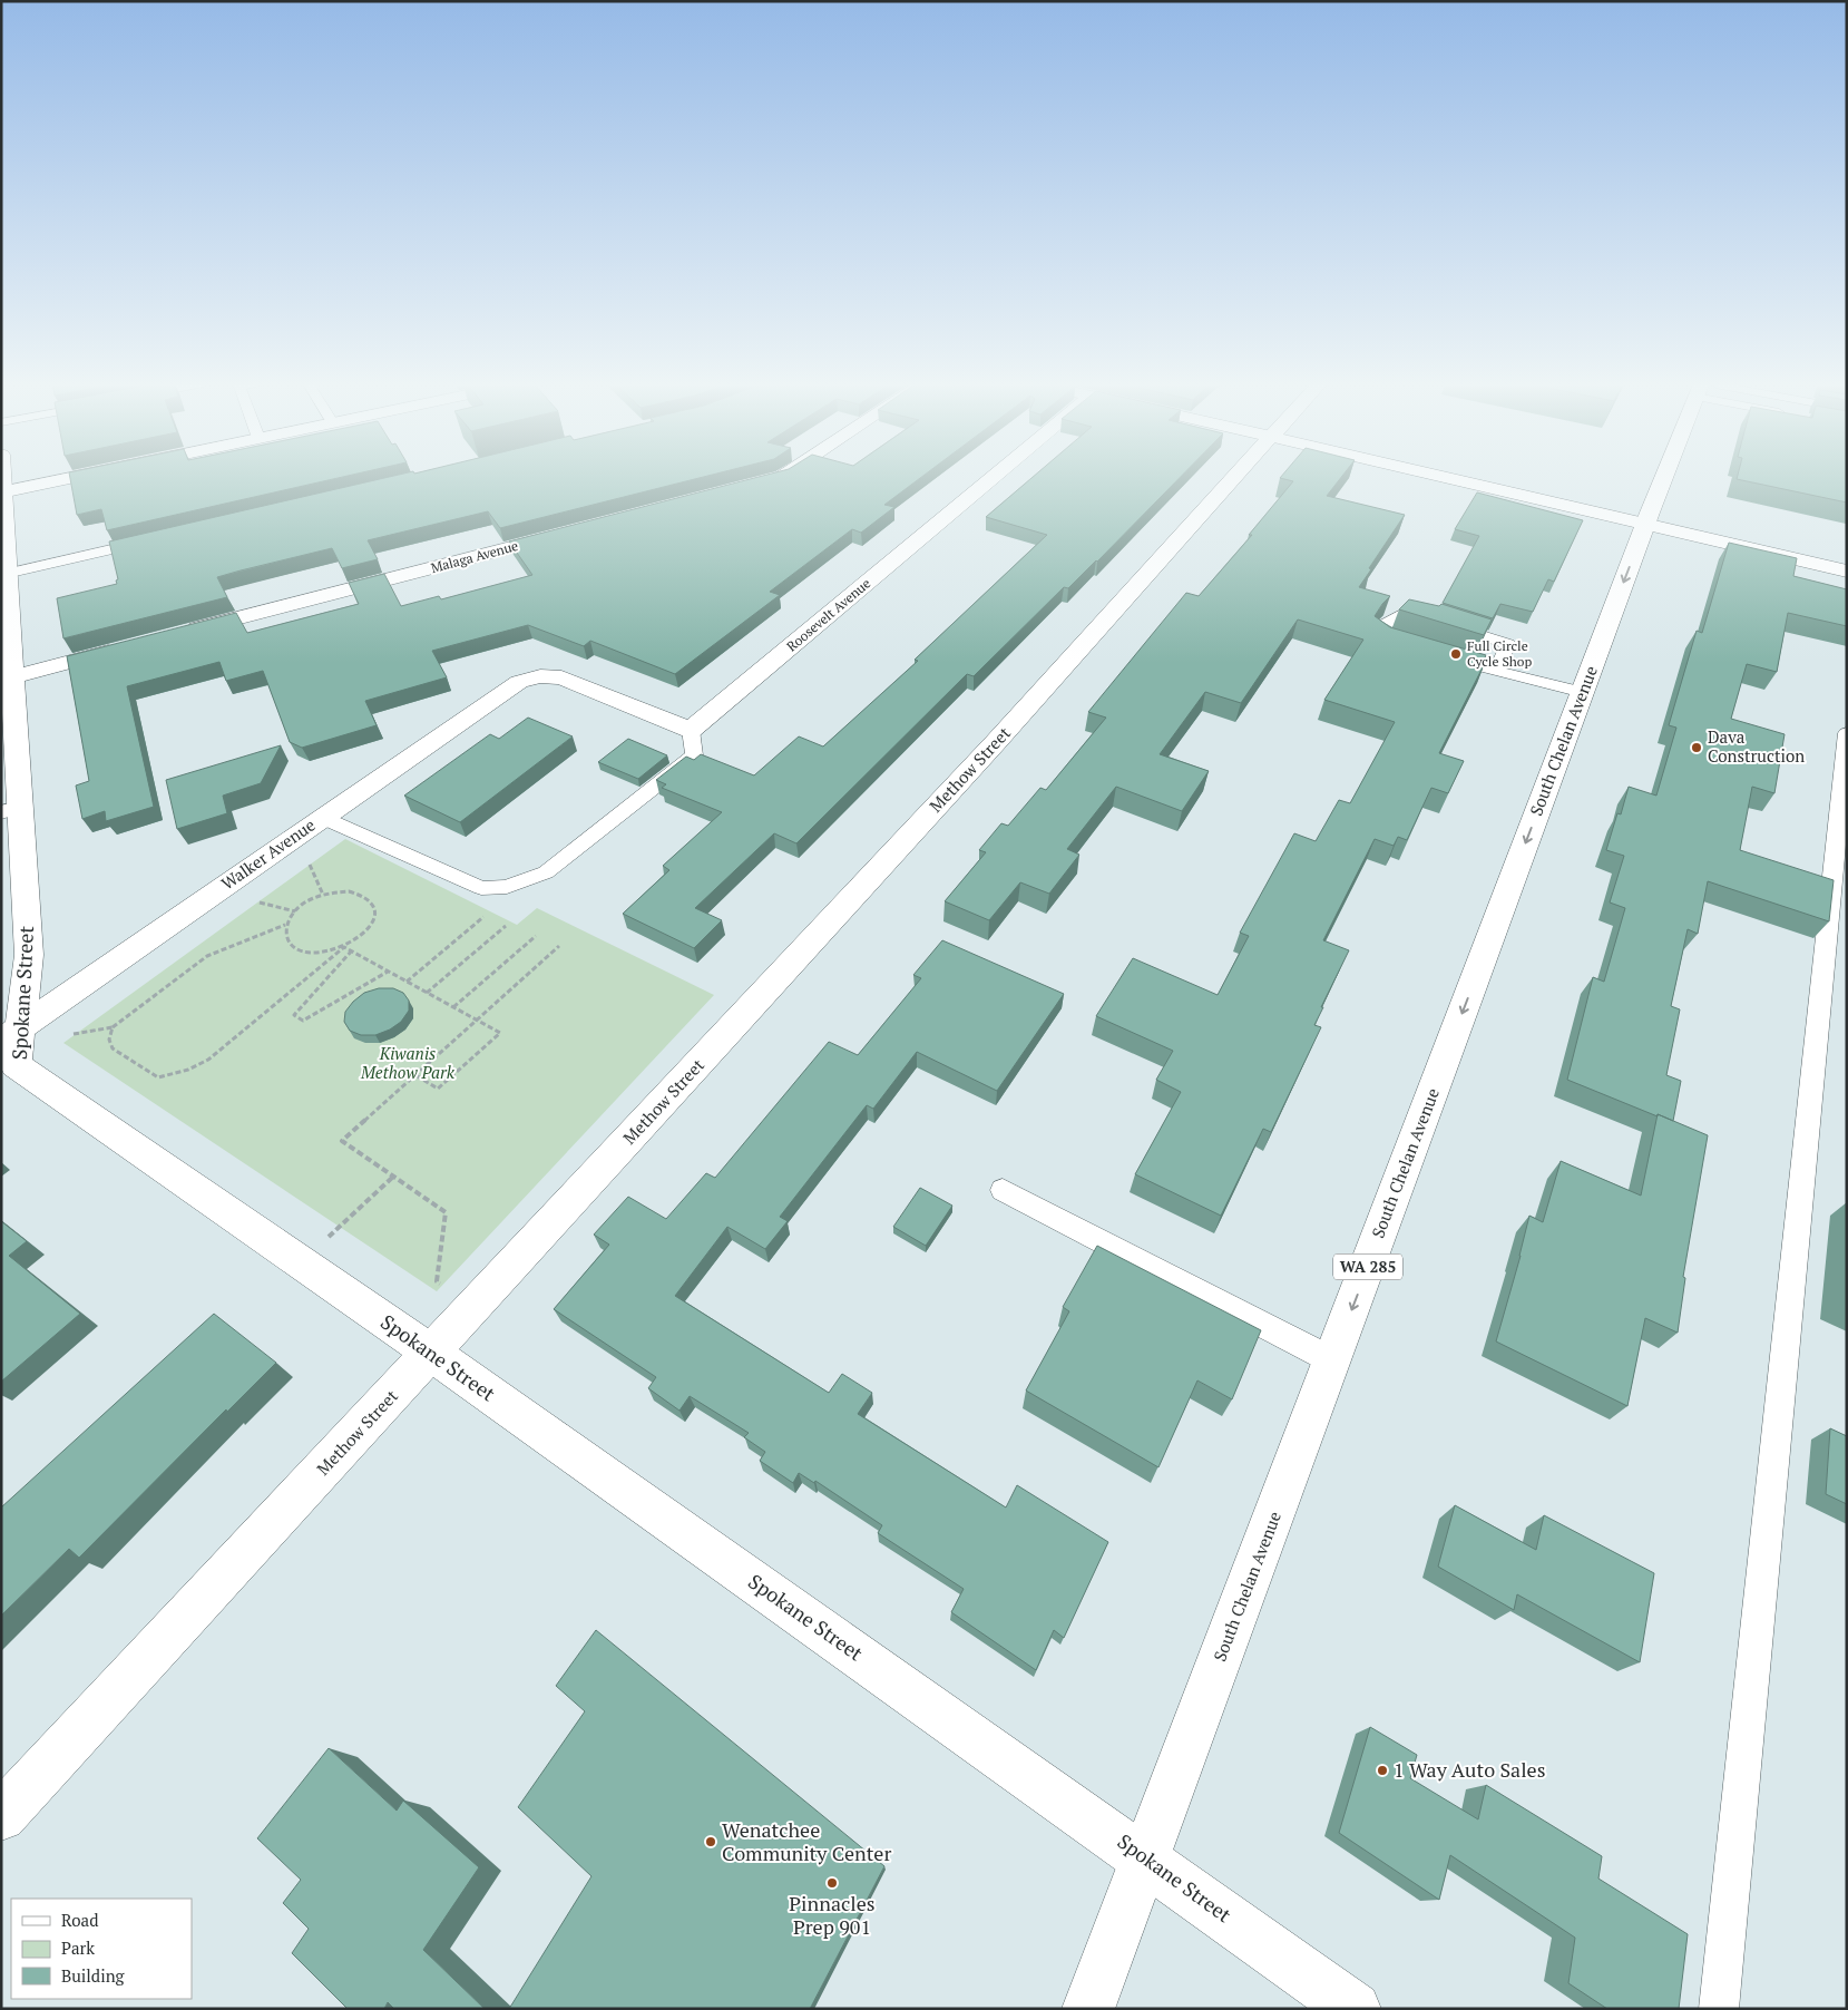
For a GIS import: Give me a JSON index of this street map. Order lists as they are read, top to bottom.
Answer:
{
  "streets": {
    "street": [
      "Malaga Avenue",
      "Roosevelt Avenue",
      "South Chelan Avenue",
      "Methow Street",
      "Walker Avenue",
      "Spokane Street",
      "WA 285"
    ]
  },
  "crossings": [
    ["Roosevelt Avenue", "Walker Avenue"],
    ["South Chelan Avenue", "Spokane Street"],
    ["Methow Street", "Spokane Street"],
    ["Walker Avenue", "Spokane Street"]
  ],
  "one_way": ["South Chelan Avenue"],
  "parks": ["Kiwanis Methow Park"],
  "places": [
    "Full Circle Cycle Shop",
    "Dava Construction",
    "1 Way Auto Sales",
    "Wenatchee Community Center",
    "Pinnacles Prep 901"
  ],
  "legend": ["Road", "Park", "Building"]
}
